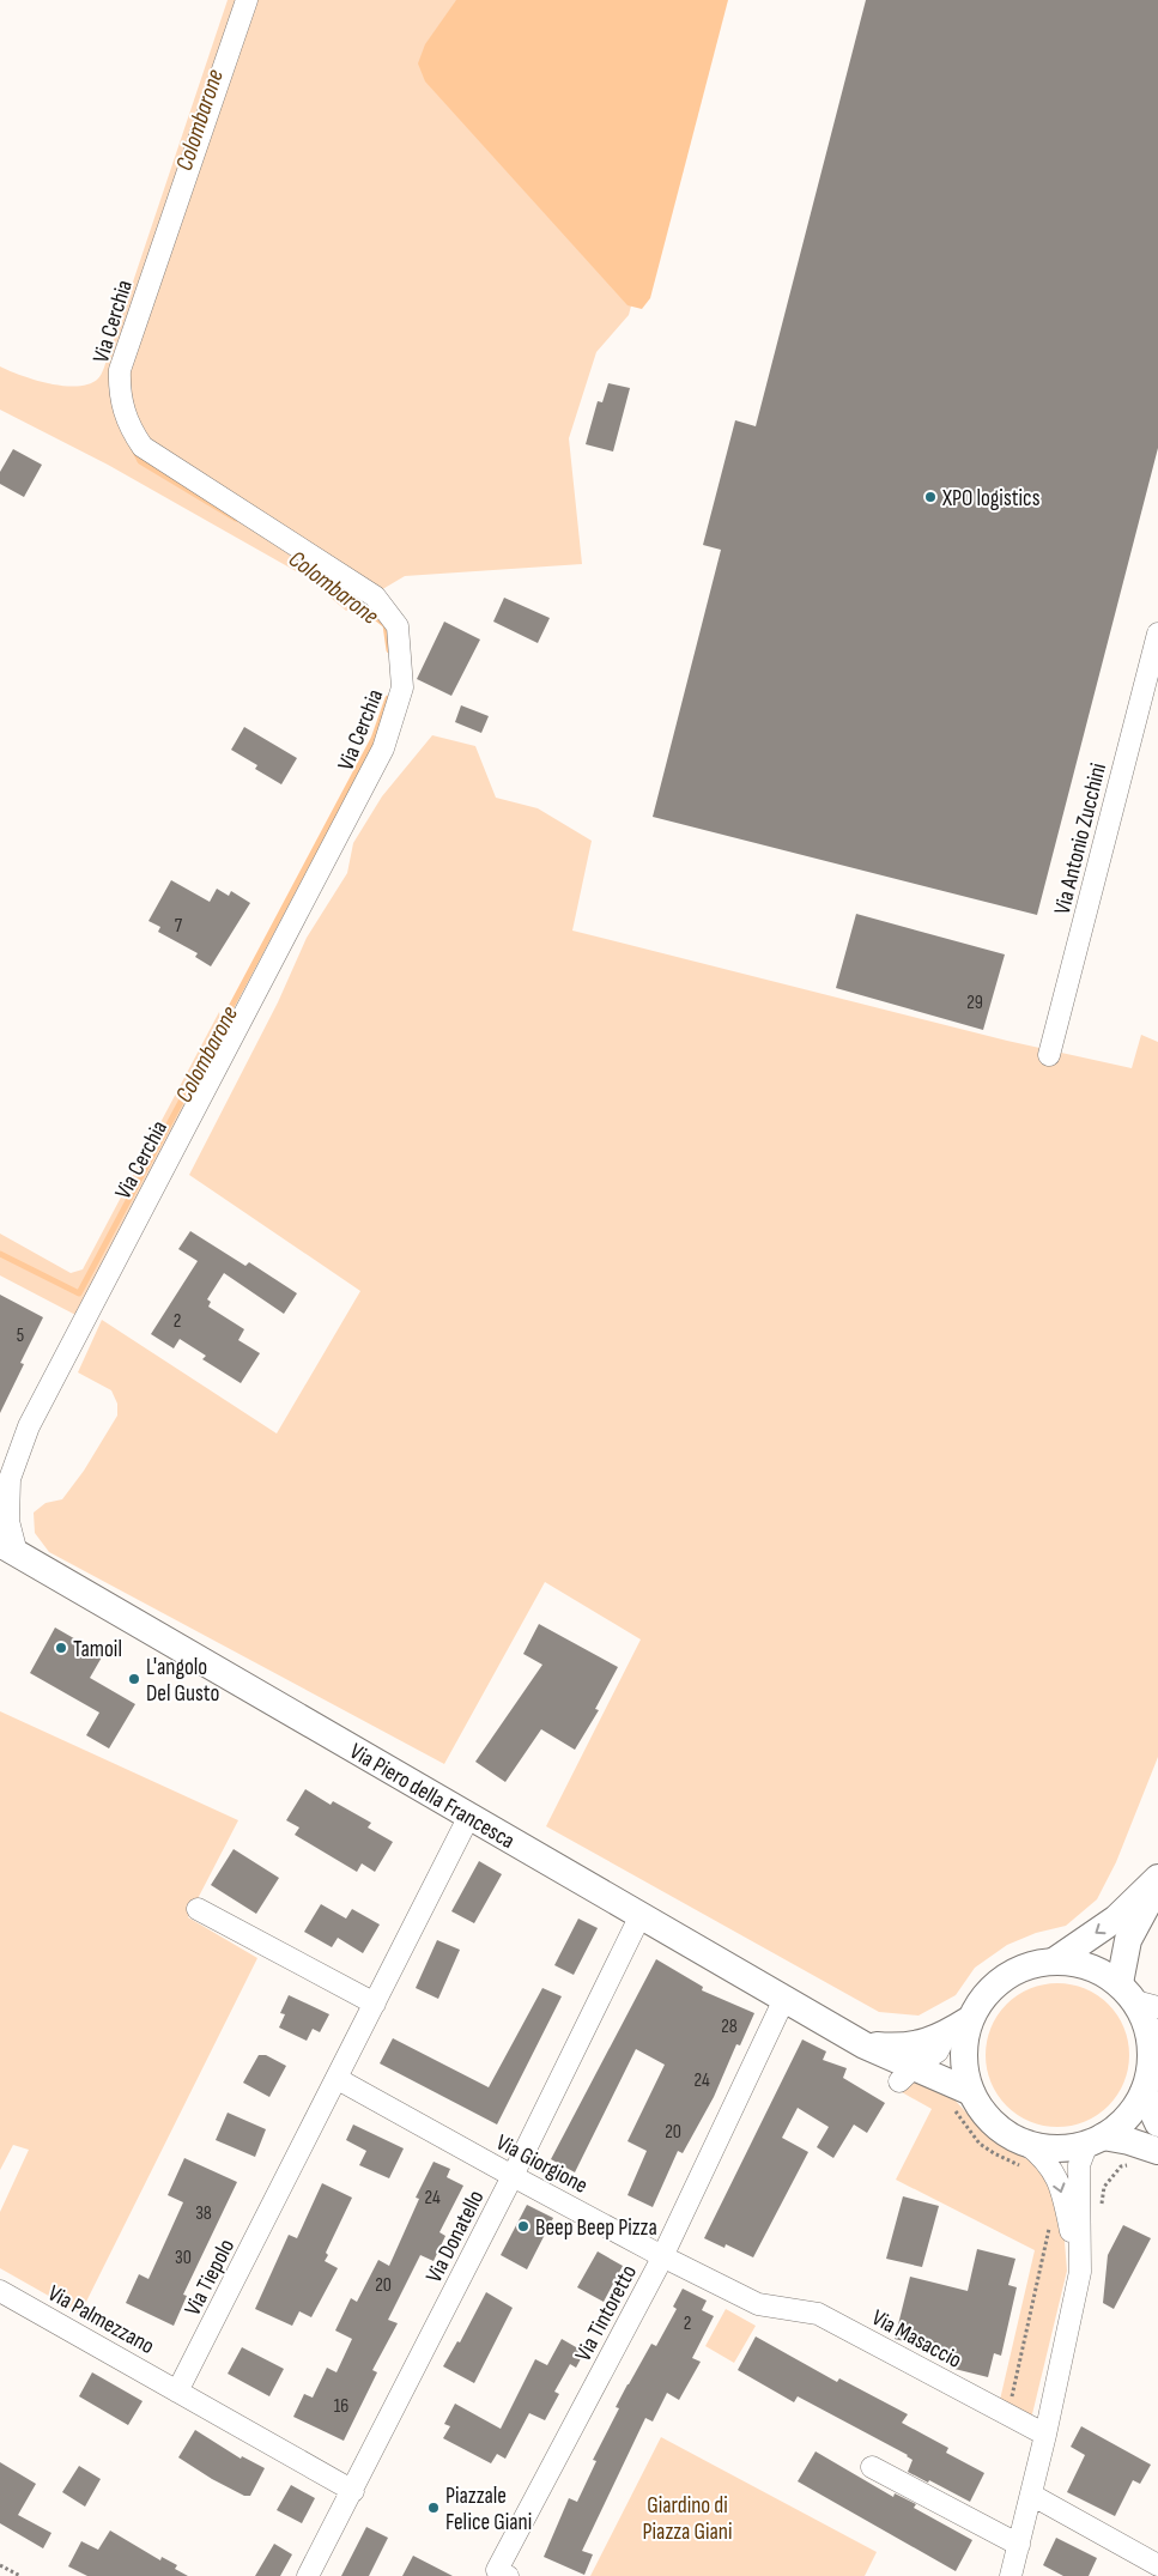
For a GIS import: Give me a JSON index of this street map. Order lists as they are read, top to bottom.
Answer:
{
  "streets": {
    "main road": ["Via Piero della Francesca"],
    "street": [
      "Via Cerchia",
      "Via Antonio Zucchini",
      "Via Giorgione",
      "Via Donatello",
      "Via Tiepolo",
      "Via Tintoretto",
      "Via Palmezzano",
      "Via Masaccio"
    ]
  },
  "crossings": [
    ["Via Cerchia", "Via Piero della Francesca"],
    ["Via Piero della Francesca", "Via Donatello"],
    ["Via Piero della Francesca", "Via Tiepolo"],
    ["Via Piero della Francesca", "Via Tintoretto"],
    ["Via Giorgione", "Via Donatello"],
    ["Via Giorgione", "Via Tiepolo"],
    ["Via Giorgione", "Via Tintoretto"],
    ["Via Giorgione", "Via Masaccio"],
    ["Via Tiepolo", "Via Palmezzano"]
  ],
  "water": ["Colombarone"],
  "parks": ["Giardino di Piazza Giani"],
  "places": [
    "XPO logistics",
    "Tamoil",
    "L'angolo Del Gusto",
    "Beep Beep Pizza",
    "Piazzale Felice Giani"
  ],
  "house_numbers": [
    "7",
    "29",
    "2",
    "5",
    "28",
    "24",
    "20",
    "24",
    "38",
    "30",
    "20",
    "2",
    "16"
  ]
}
